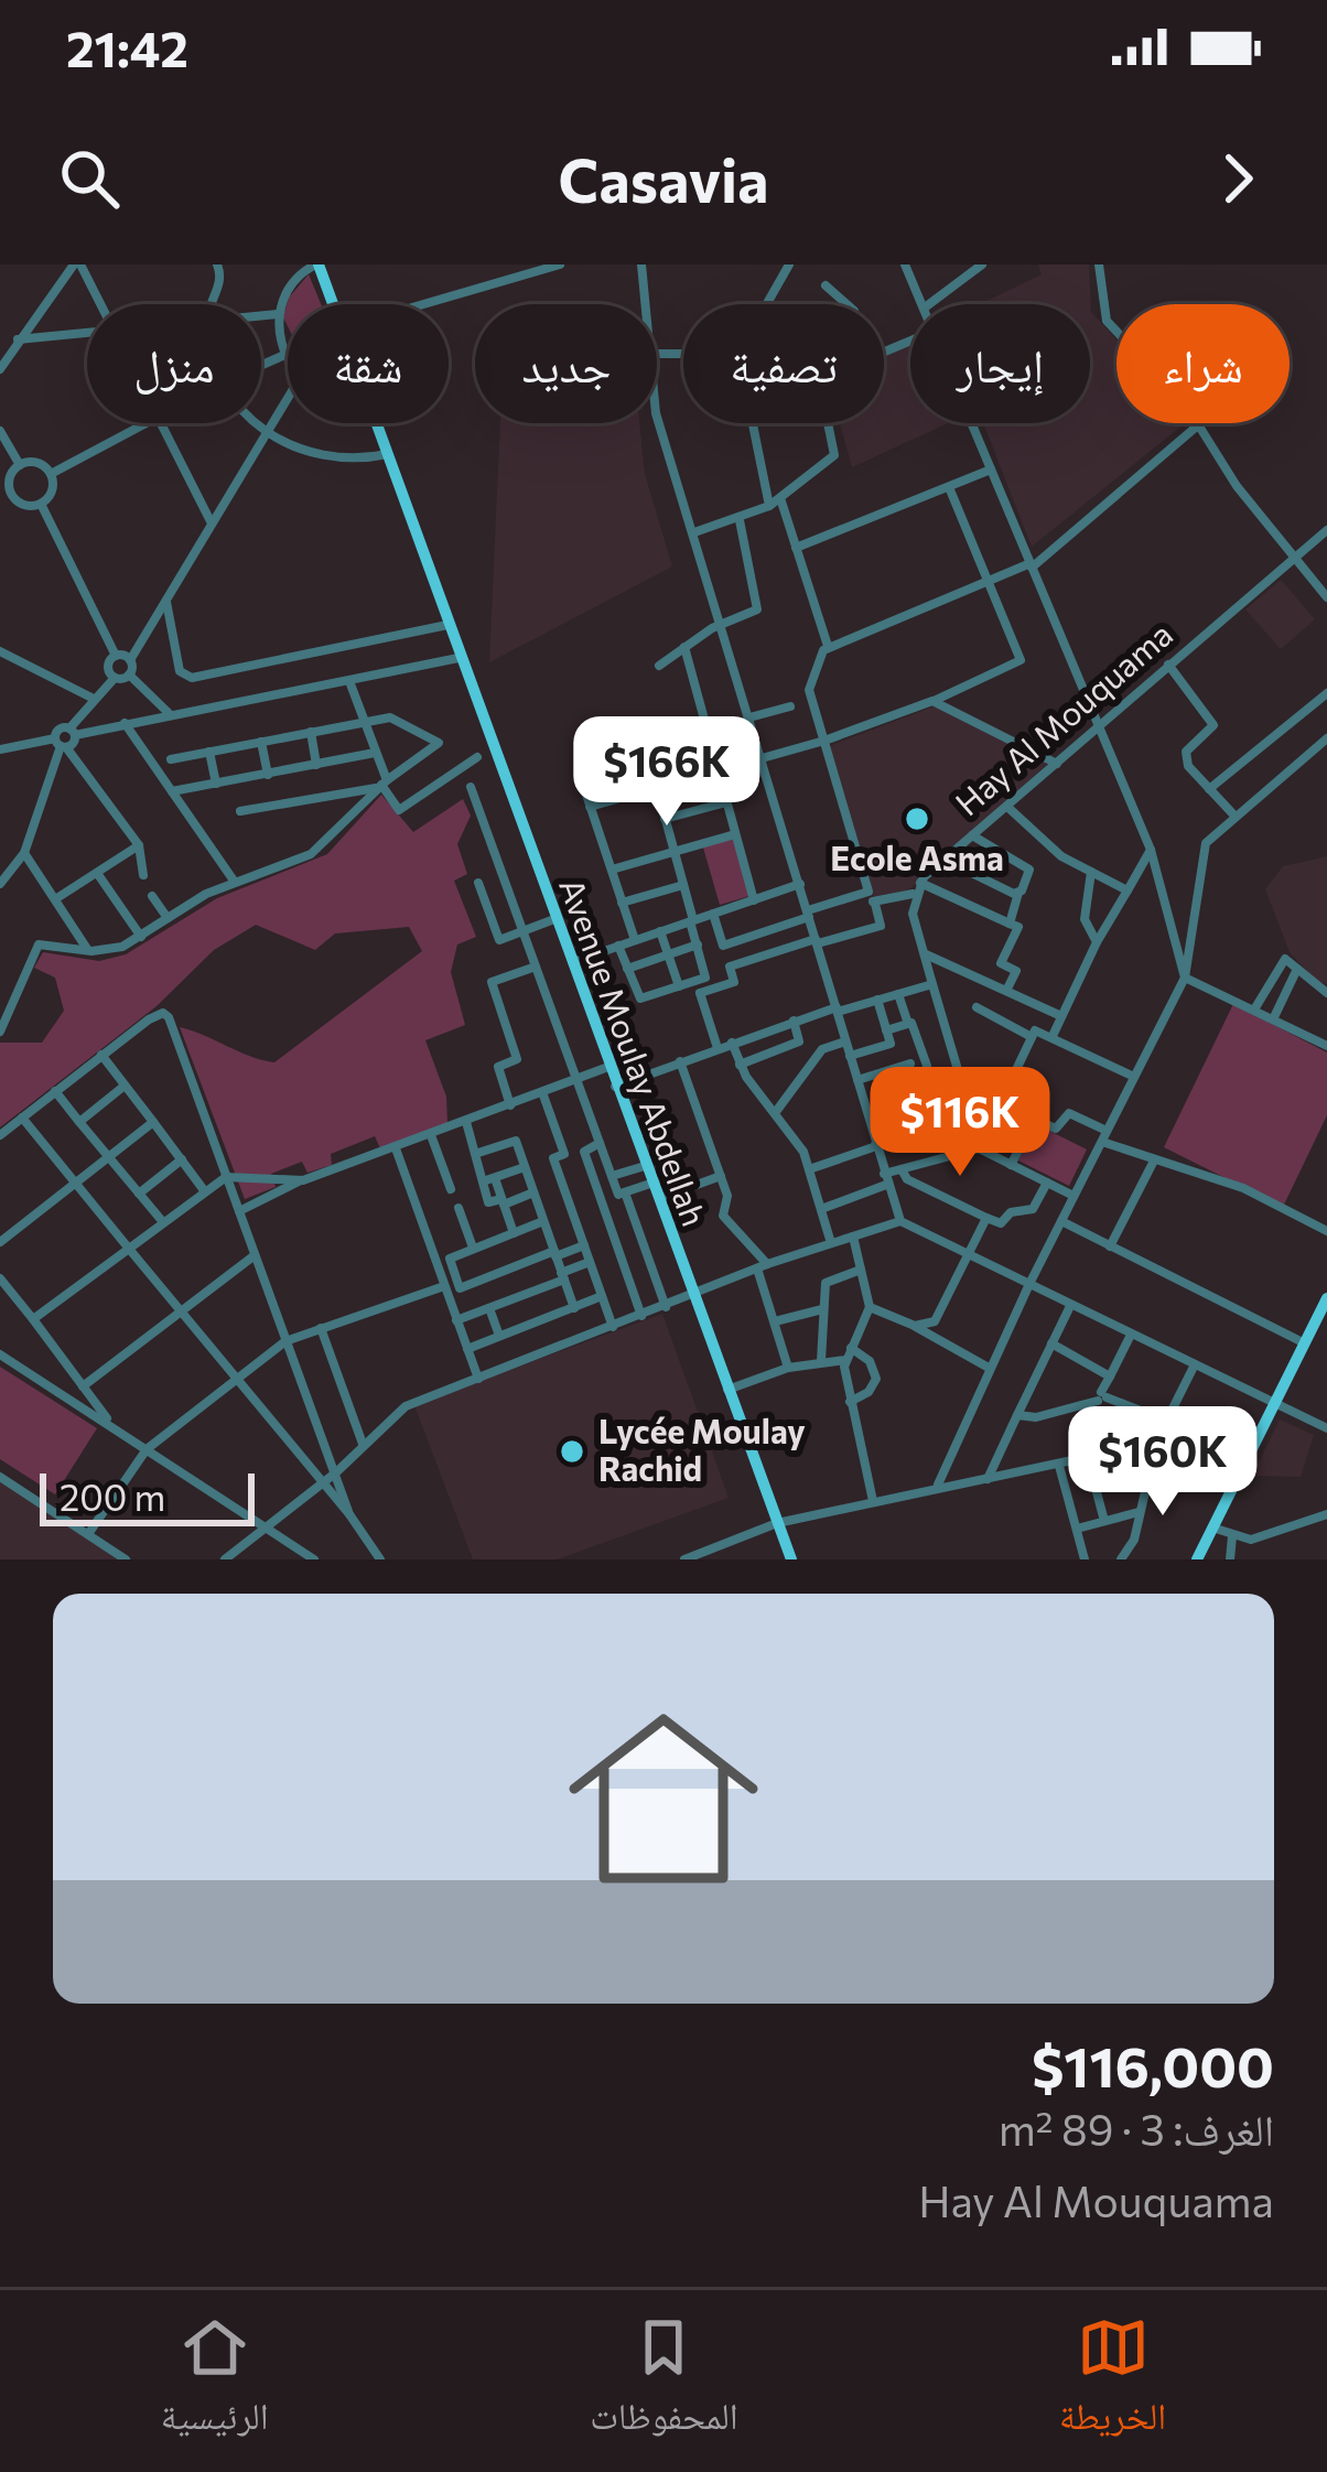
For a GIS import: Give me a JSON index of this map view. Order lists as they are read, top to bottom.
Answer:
{
  "streets": {
    "main road": ["Avenue Moulay Abdellah"],
    "street": ["Hay Al Mouquama"]
  },
  "places": ["Ecole Asma", "Lycée Moulay Rachid"],
  "scale_bar": "200 m",
  "page": {
    "status": "21:42",
    "header": "Casavia",
    "chip": [
      "شراء",
      "إيجار",
      "تصفية",
      "جديد",
      "شقة",
      "منزل"
    ],
    "price": ["$166K", "$116K", "$160K"],
    "scale": "200 m",
    "list": [
      {
        "name": "$116,000",
        "note": "الغرف: 3 · 89 m² · Hay Al Mouquama"
      }
    ],
    "tabs": ["الخريطة", "المحفوظات", "الرئيسية"]
  }
}
